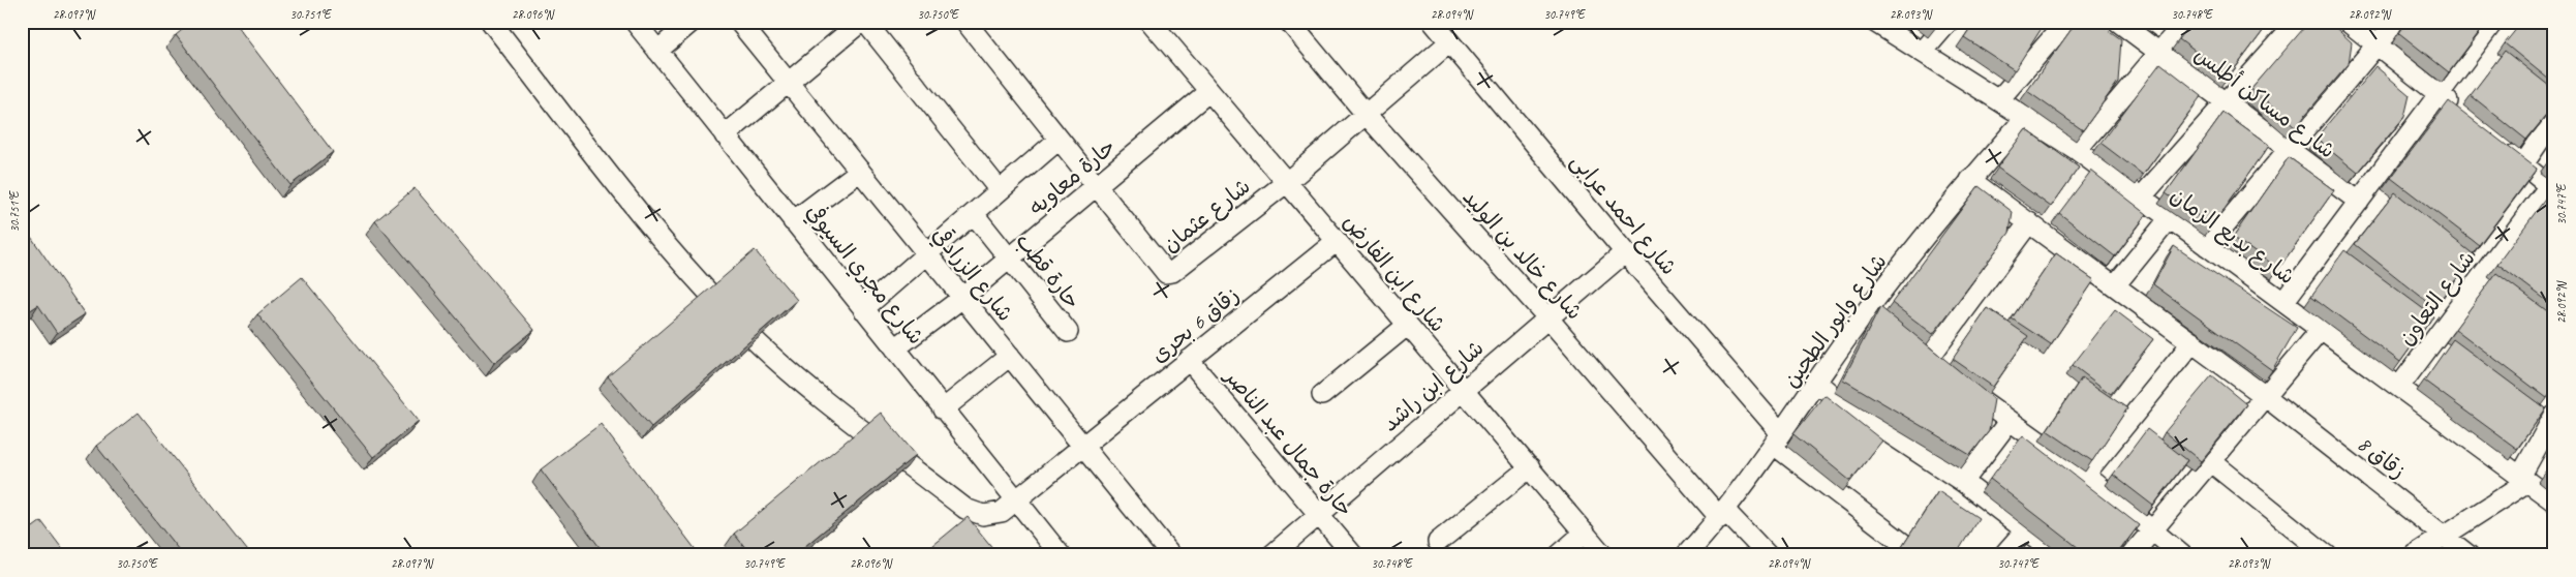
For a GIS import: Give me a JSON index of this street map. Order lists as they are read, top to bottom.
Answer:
{
  "streets": {
    "street": [
      "شارع مساكن أطلس",
      "حارة معاويه",
      "شارع احمد عرابى",
      "شارع عثمان",
      "شارع بديع الزمان",
      "شارع خالد بن الوليد",
      "حارة قطب",
      "شارع ابن الفارض",
      "شارع مجري السيوفي",
      "شارع الزرادقي",
      "شارع التعاون",
      "شارع وابور الطحين",
      "زقاق 6 بحرى",
      "شارع ابن راشد",
      "حارة جمال عبد الناصر",
      "زقاق 8"
    ]
  },
  "crossings": [
    ["حارة معاويه", "شارع عثمان"],
    ["حارة معاويه", "حارة قطب"],
    ["حارة معاويه", "شارع ابن الفارض"],
    ["حارة معاويه", "شارع مجري السيوفي"],
    ["حارة معاويه", "شارع الزرادقي"],
    ["شارع احمد عرابى", "شارع عثمان"],
    ["شارع احمد عرابى", "شارع وابور الطحين"],
    ["شارع احمد عرابى", "شارع ابن راشد"],
    ["شارع عثمان", "شارع خالد بن الوليد"],
    ["شارع عثمان", "شارع ابن الفارض"],
    ["شارع بديع الزمان", "شارع التعاون"],
    ["شارع بديع الزمان", "شارع وابور الطحين"],
    ["شارع خالد بن الوليد", "شارع وابور الطحين"],
    ["شارع خالد بن الوليد", "شارع ابن راشد"],
    ["شارع ابن الفارض", "زقاق 6 بحرى"],
    ["شارع ابن الفارض", "شارع ابن راشد"],
    ["شارع مجري السيوفي", "زقاق 6 بحرى"],
    ["شارع الزرادقي", "زقاق 6 بحرى"],
    ["شارع وابور الطحين", "زقاق 8"],
    ["زقاق 6 بحرى", "حارة جمال عبد الناصر"],
    ["شارع ابن راشد", "حارة جمال عبد الناصر"]
  ],
  "coordinates": [
    "28.097°N",
    "30.751°E",
    "28.096°N",
    "30.750°E",
    "28.094°N",
    "30.749°E",
    "28.093°N",
    "30.748°E",
    "28.092°N",
    "30.747°E"
  ]
}
